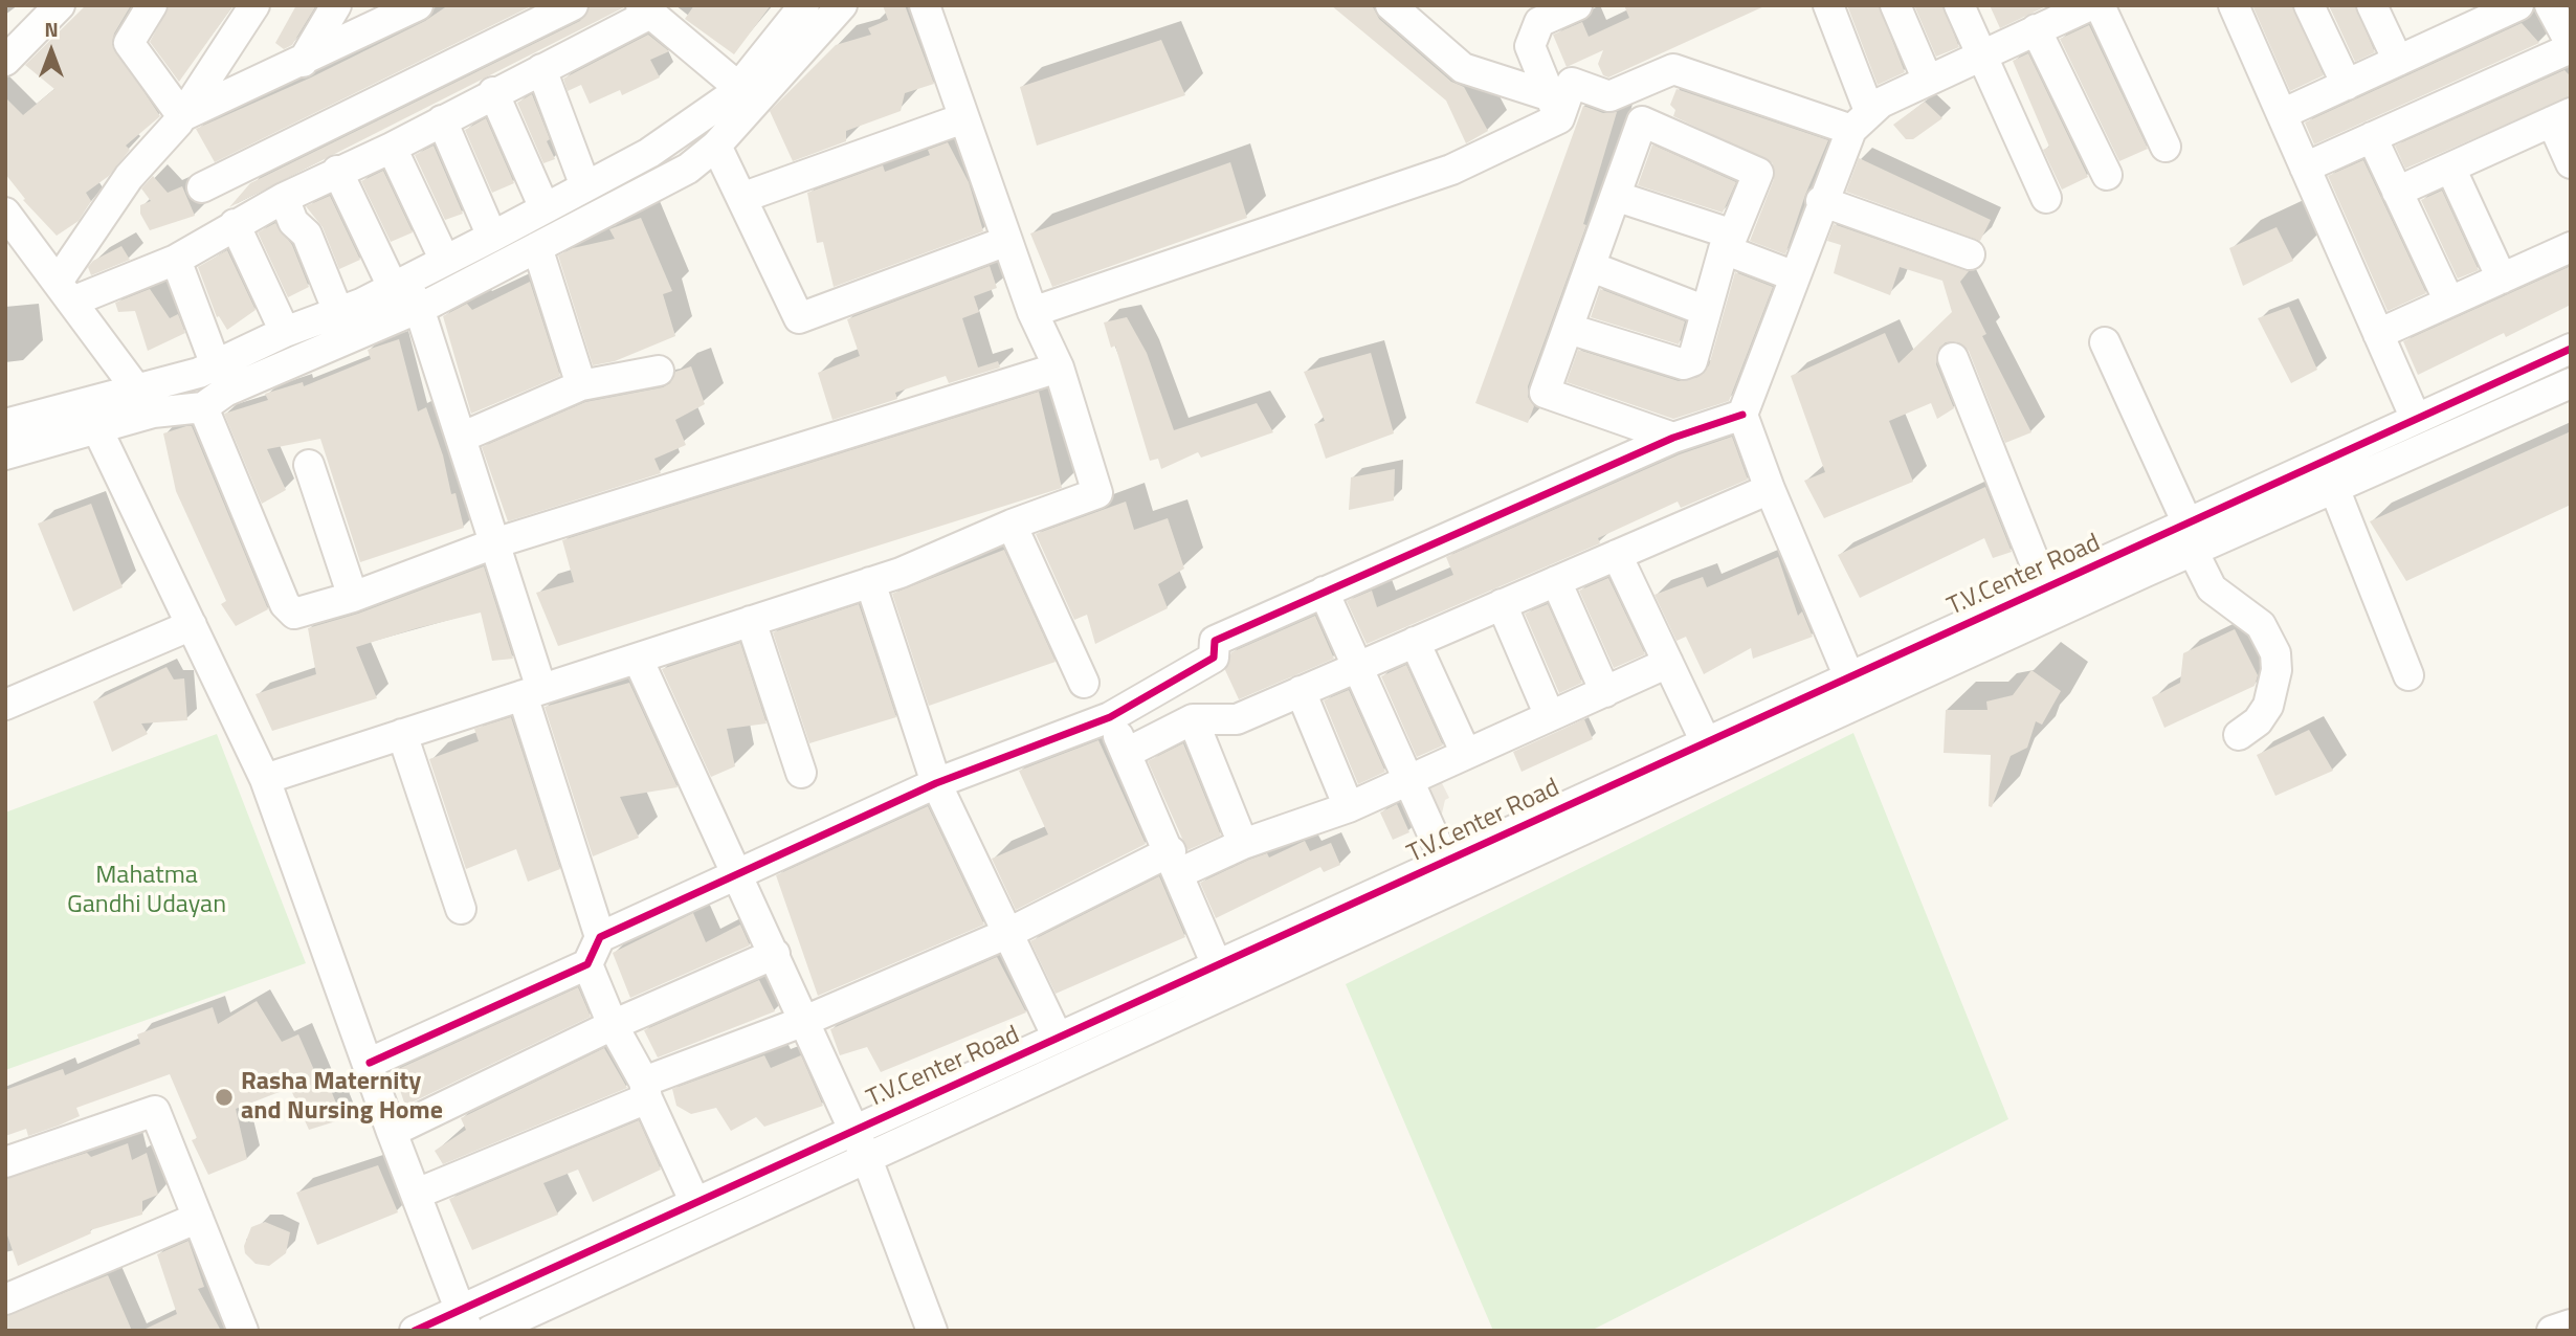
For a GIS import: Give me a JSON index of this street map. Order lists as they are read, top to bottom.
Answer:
{
  "streets": {
    "street": ["T.V.Center Road"]
  },
  "parks": ["Mahatma Gandhi Udayan"],
  "places": ["Rasha Maternity and Nursing Home"],
  "north": "top"
}
